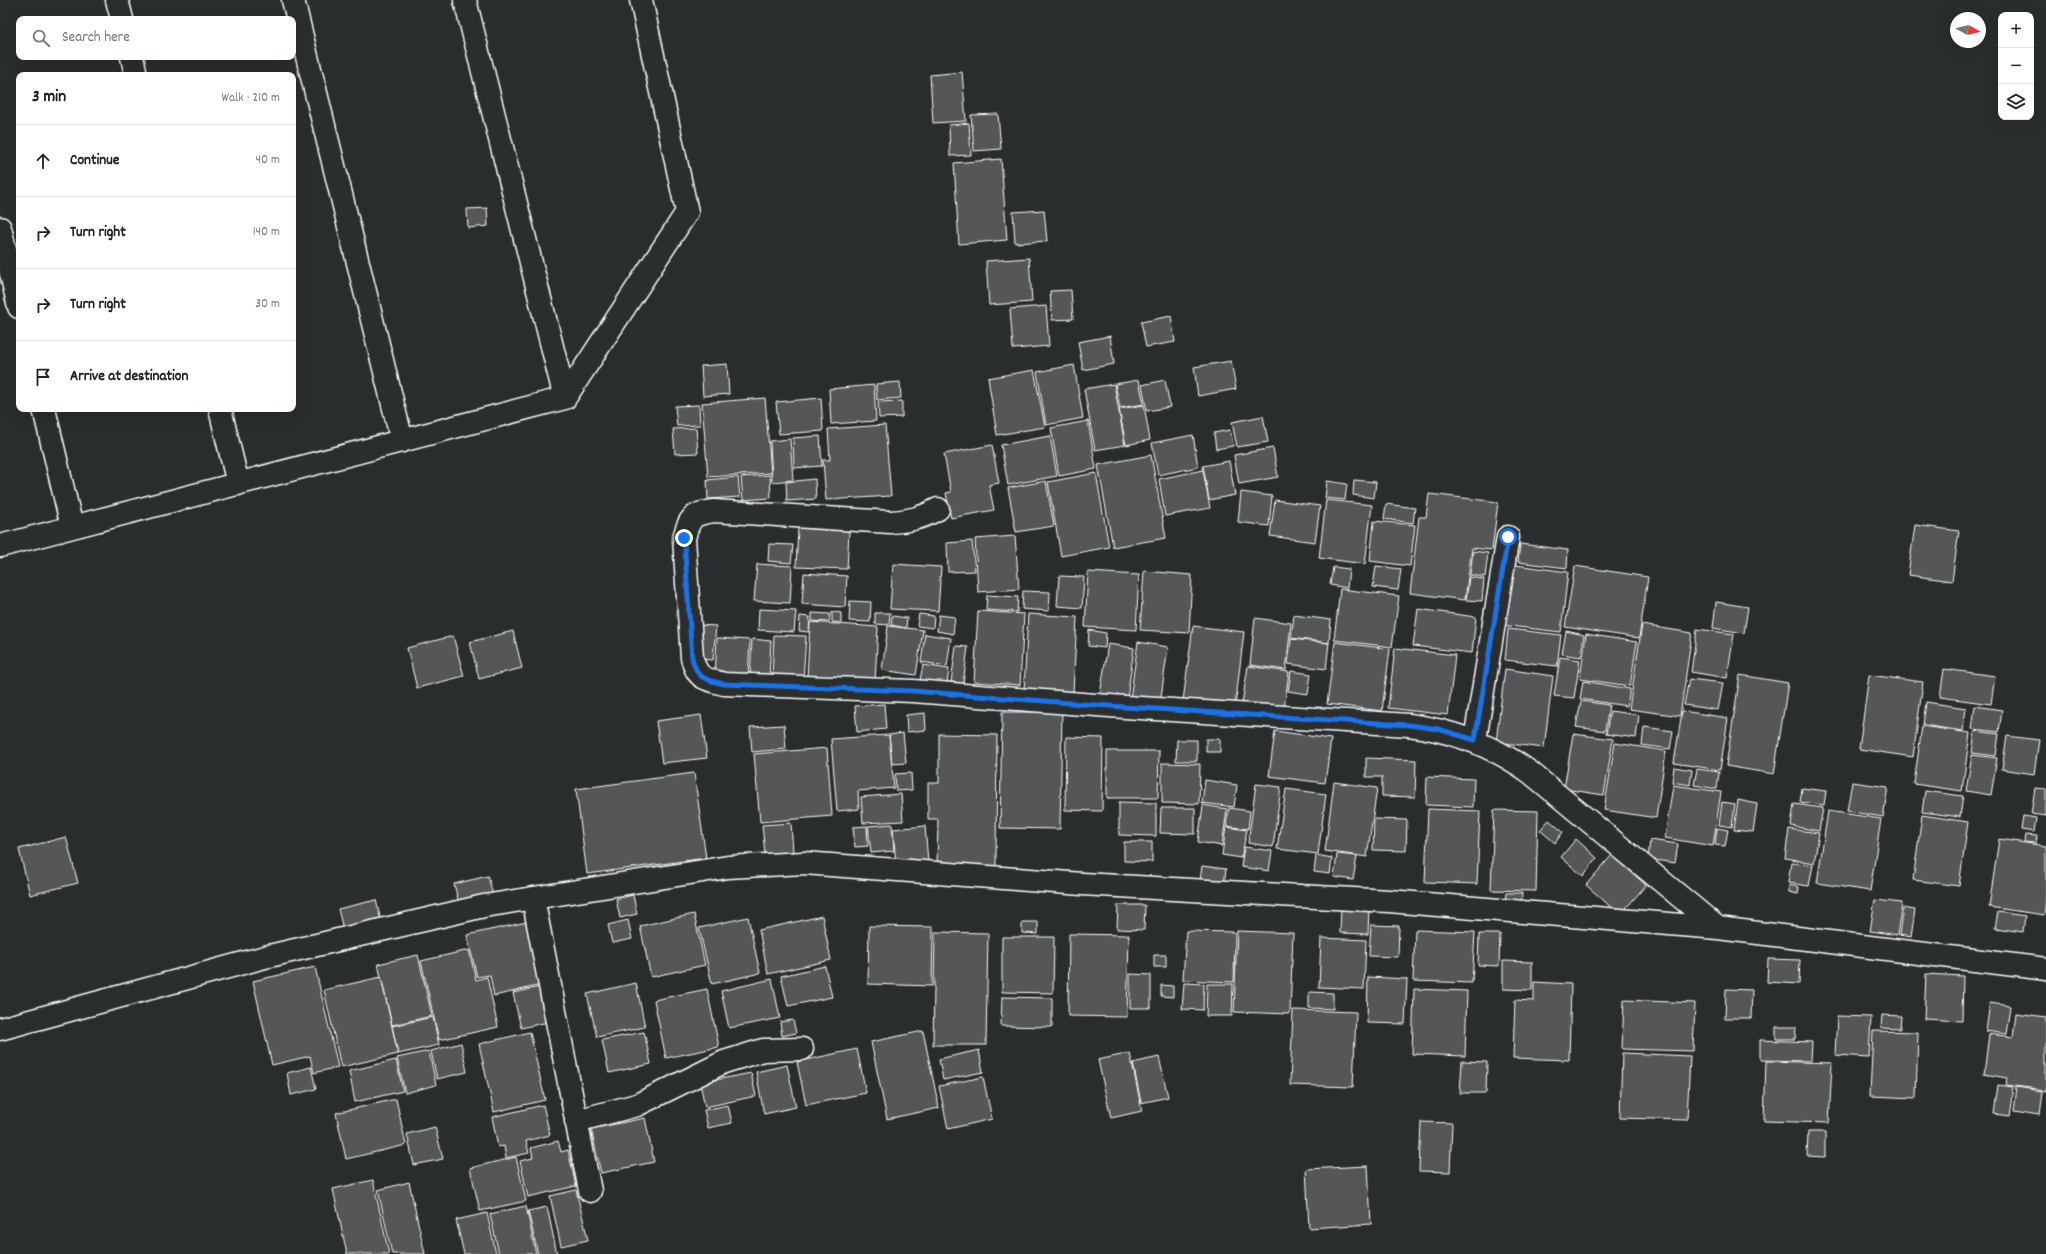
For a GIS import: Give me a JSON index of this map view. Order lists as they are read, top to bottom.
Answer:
{
  "north": "right",
  "page": {
    "map_buttons": ["+", "−"],
    "search": "Search here",
    "heading": ["3 min", "Walk · 210 m"],
    "list": [
      ["Continue", "40 m"],
      ["Turn right", "140 m"],
      ["Turn right", "30 m"],
      "Arrive at destination"
    ]
  }
}
